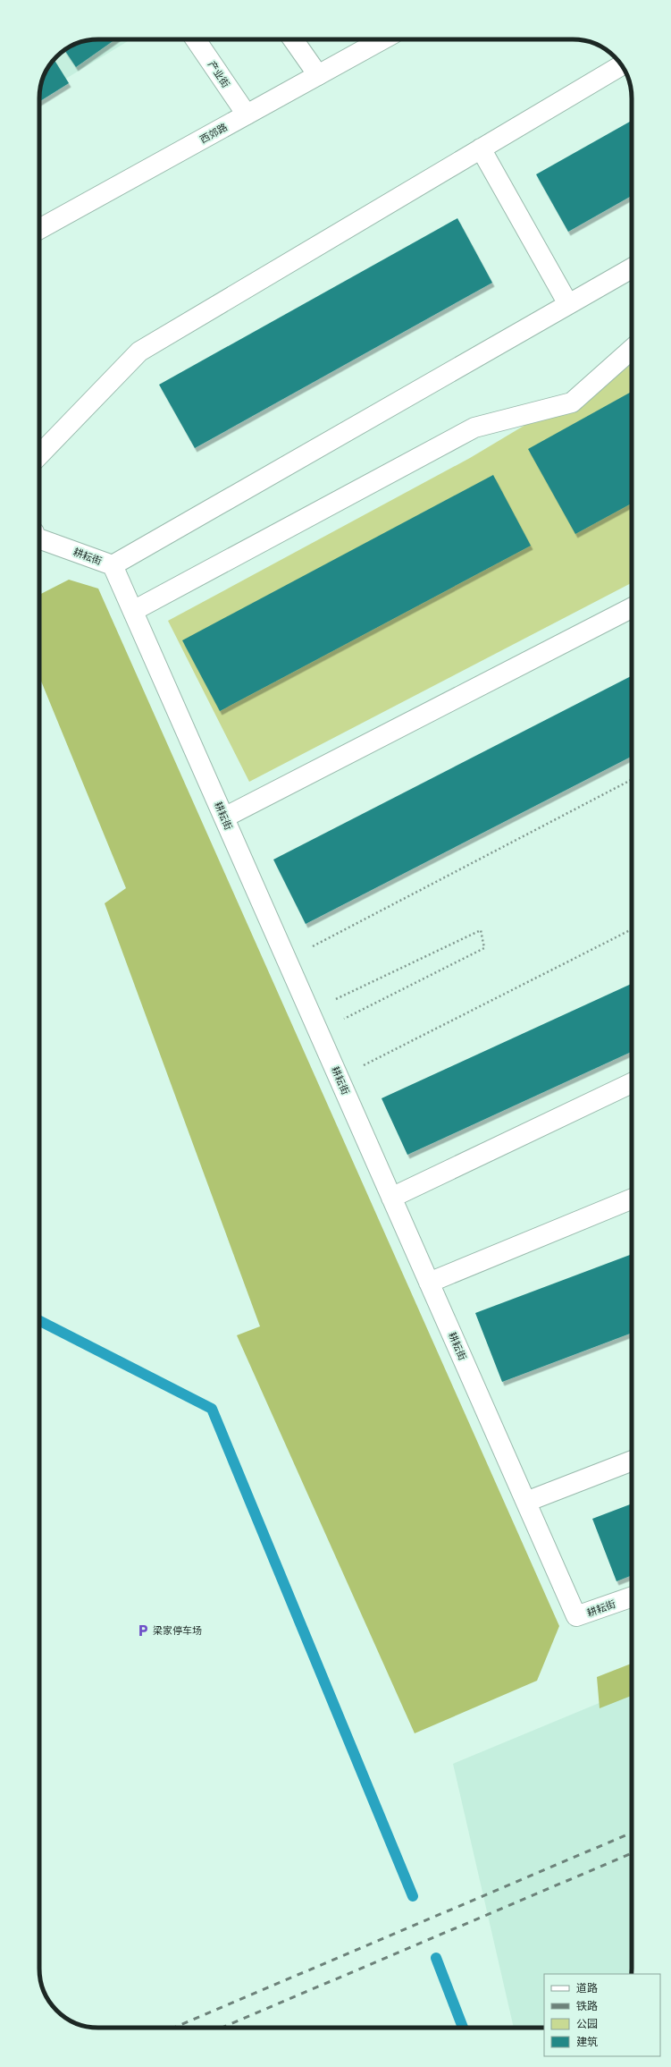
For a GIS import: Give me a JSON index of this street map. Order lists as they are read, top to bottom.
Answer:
{
  "streets": {
    "street": ["产业街", "西郊路", "耕耘街"]
  },
  "crossings": [
    ["产业街", "西郊路"]
  ],
  "places": {
    "parking": ["梁家停车场"]
  },
  "legend": [
    "道路",
    "铁路",
    "公园",
    "建筑"
  ]
}
